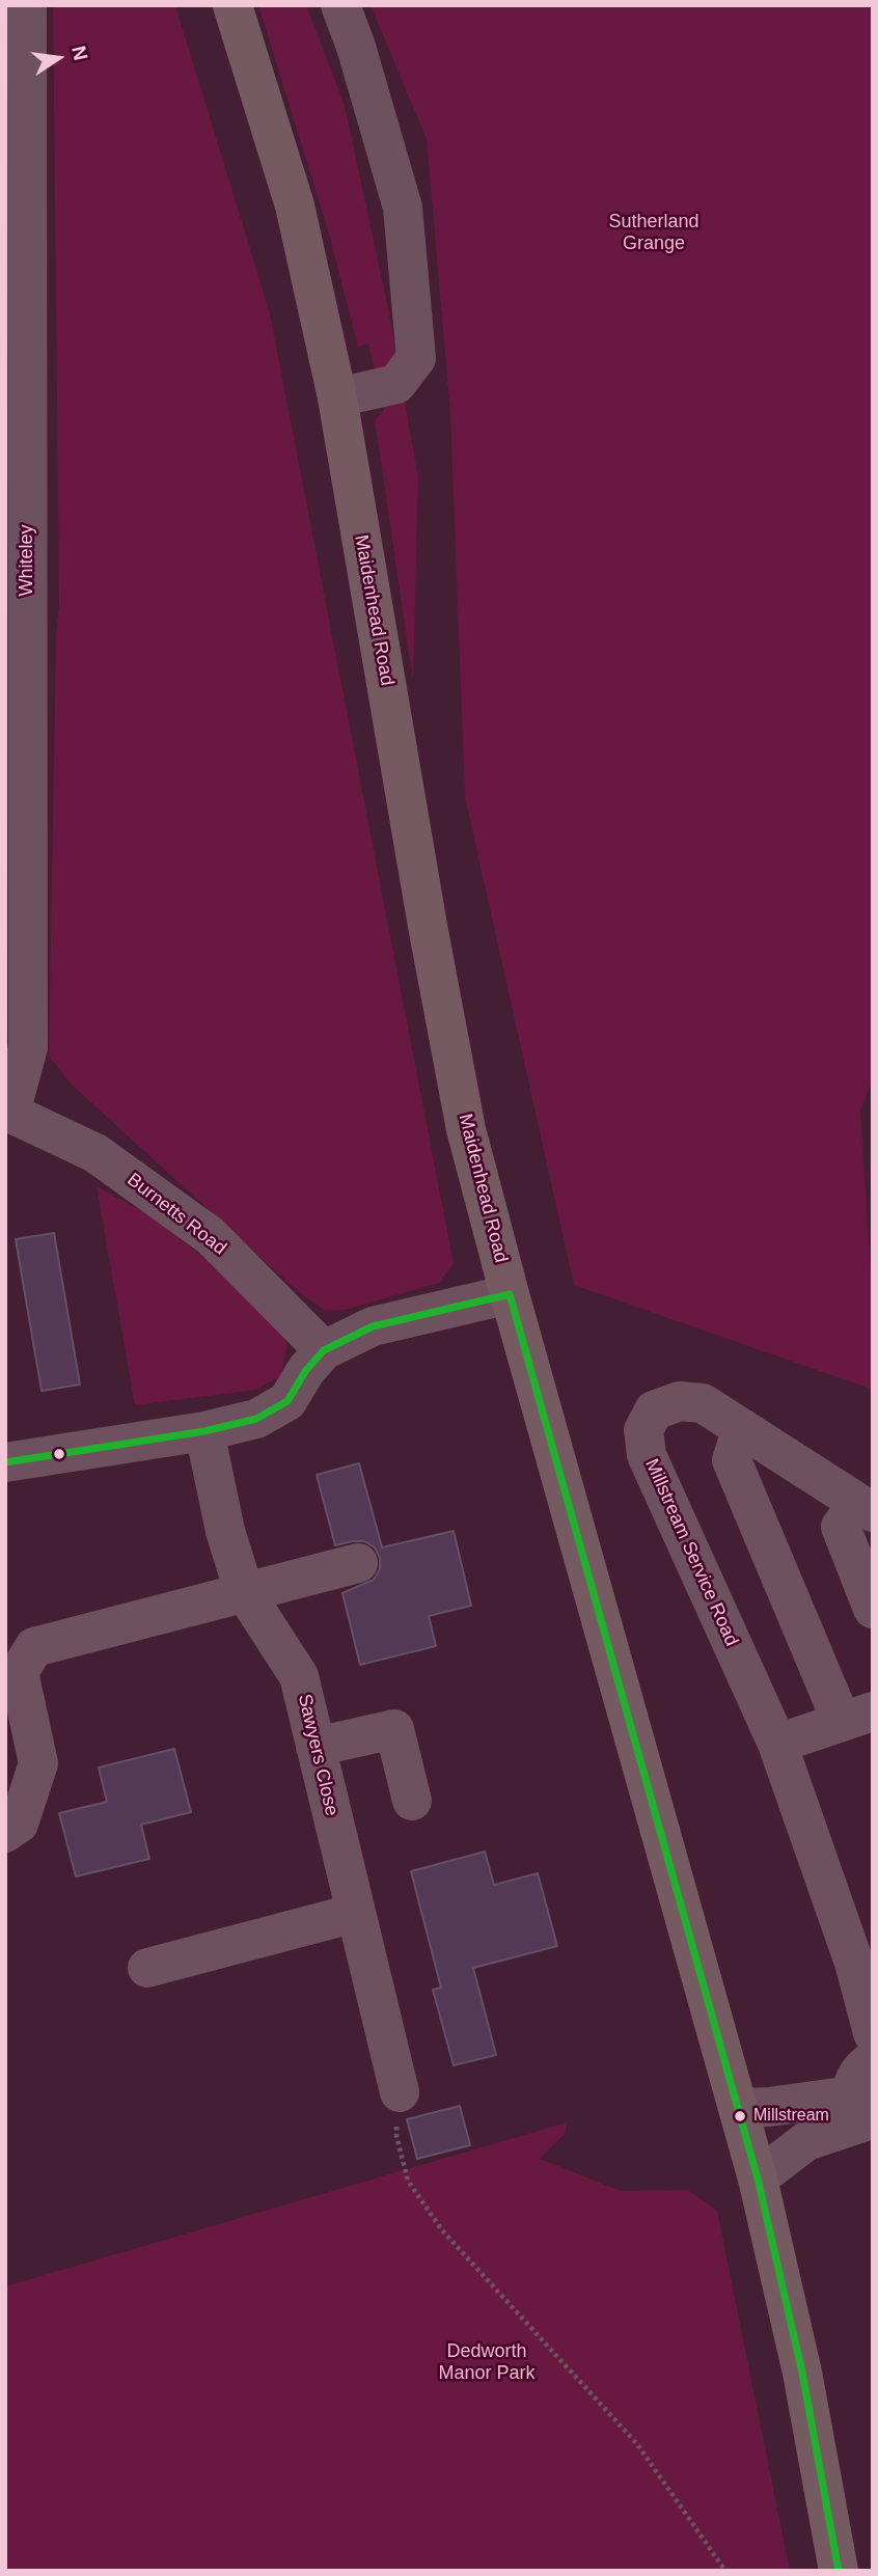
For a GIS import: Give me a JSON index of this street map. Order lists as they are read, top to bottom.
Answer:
{
  "streets": {
    "main road": ["Maidenhead Road"],
    "street": [
      "Whiteley",
      "Burnetts Road",
      "Millstream Service Road",
      "Sawyers Close"
    ]
  },
  "crossings": [
    ["Whiteley", "Burnetts Road"]
  ],
  "parks": ["Sutherland Grange", "Dedworth Manor Park"],
  "places": ["Millstream"],
  "north": "right"
}
